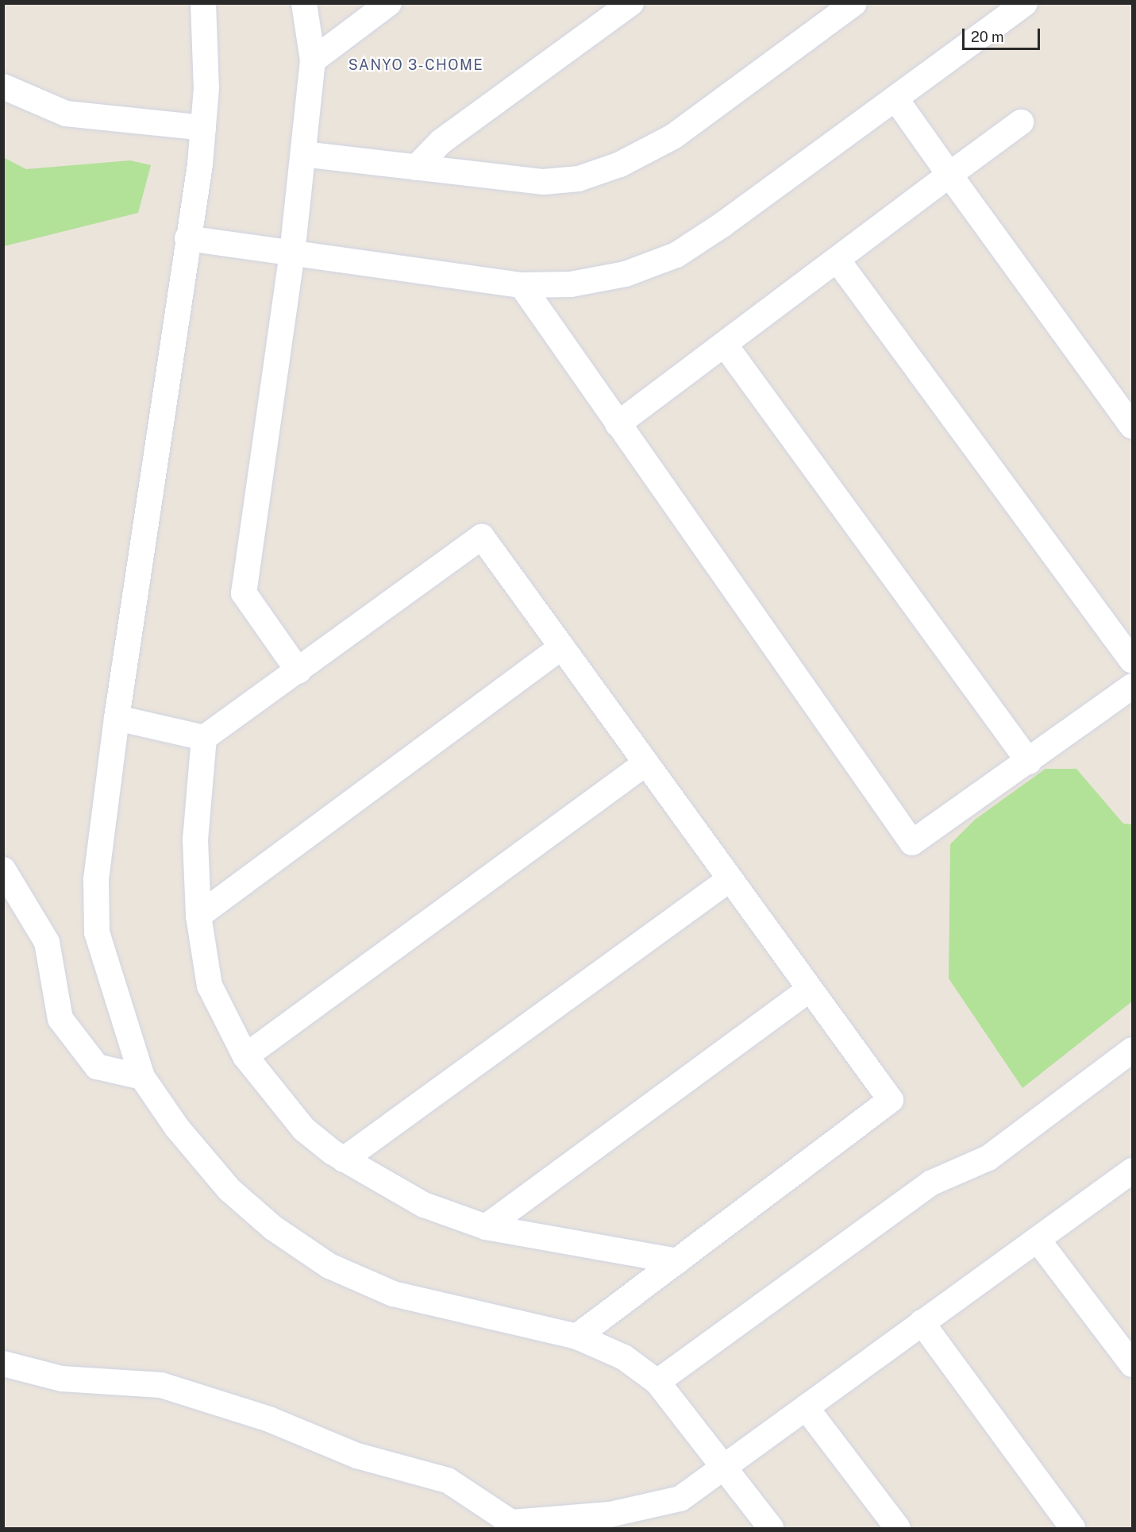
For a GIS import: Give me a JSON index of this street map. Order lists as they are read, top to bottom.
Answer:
{
  "districts": ["SANYO 3-CHOME"],
  "scale_bar": "20 m"
}
